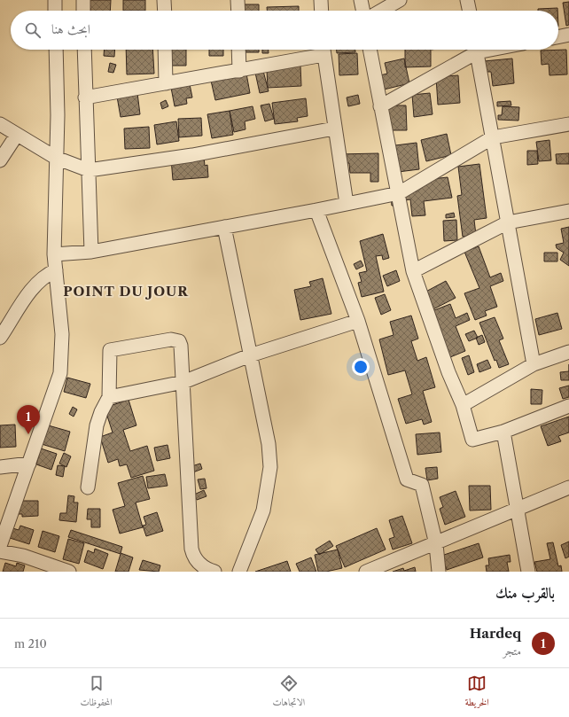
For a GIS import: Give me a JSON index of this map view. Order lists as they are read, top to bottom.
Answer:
{
  "districts": ["POINT DU JOUR"],
  "page": {
    "search": "ابحث هنا",
    "pins": "1",
    "heading": "بالقرب منك",
    "list": [
      {
        "mark": "1",
        "name": "Hardeq",
        "note": "متجر",
        "value": "210 m"
      }
    ],
    "nav": ["الخريطة", "الاتجاهات", "المحفوظات"]
  }
}
